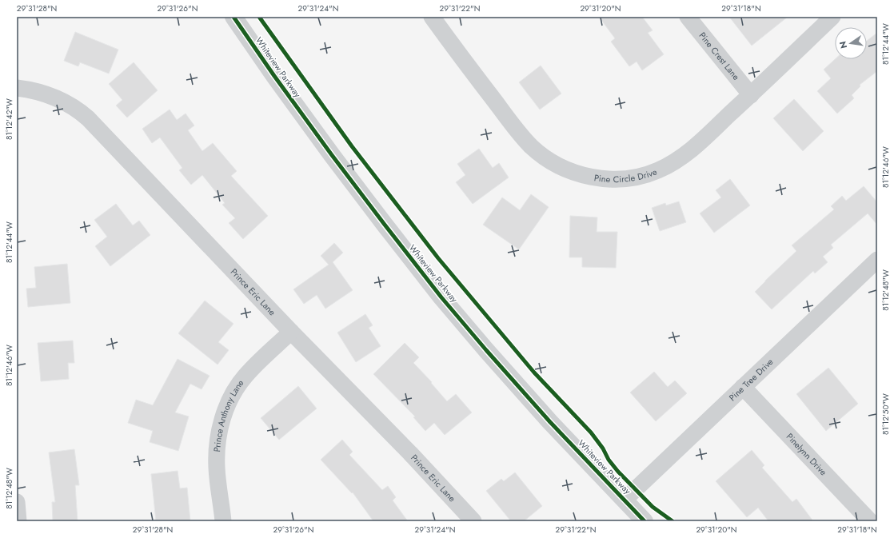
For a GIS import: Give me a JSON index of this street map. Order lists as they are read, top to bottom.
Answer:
{
  "streets": {
    "street": [
      "Pine Crest Lane",
      "Whiteview Parkway",
      "Pine Circle Drive",
      "Prince Eric Lane",
      "Pine Tree Drive",
      "Prince Anthony Lane",
      "Pinelynn Drive"
    ]
  },
  "crossings": [
    ["Pine Crest Lane", "Pine Circle Drive"],
    ["Whiteview Parkway", "Pine Tree Drive"],
    ["Prince Eric Lane", "Prince Anthony Lane"],
    ["Pine Tree Drive", "Pinelynn Drive"]
  ],
  "north": "left",
  "coordinates": [
    "29°31'28\"N",
    "29°31'26\"N",
    "29°31'24\"N",
    "29°31'22\"N",
    "29°31'20\"N",
    "29°31'18\"N",
    "81°12'44\"W",
    "81°12'42\"W",
    "81°12'46\"W",
    "81°12'48\"W",
    "81°12'50\"W"
  ]
}
